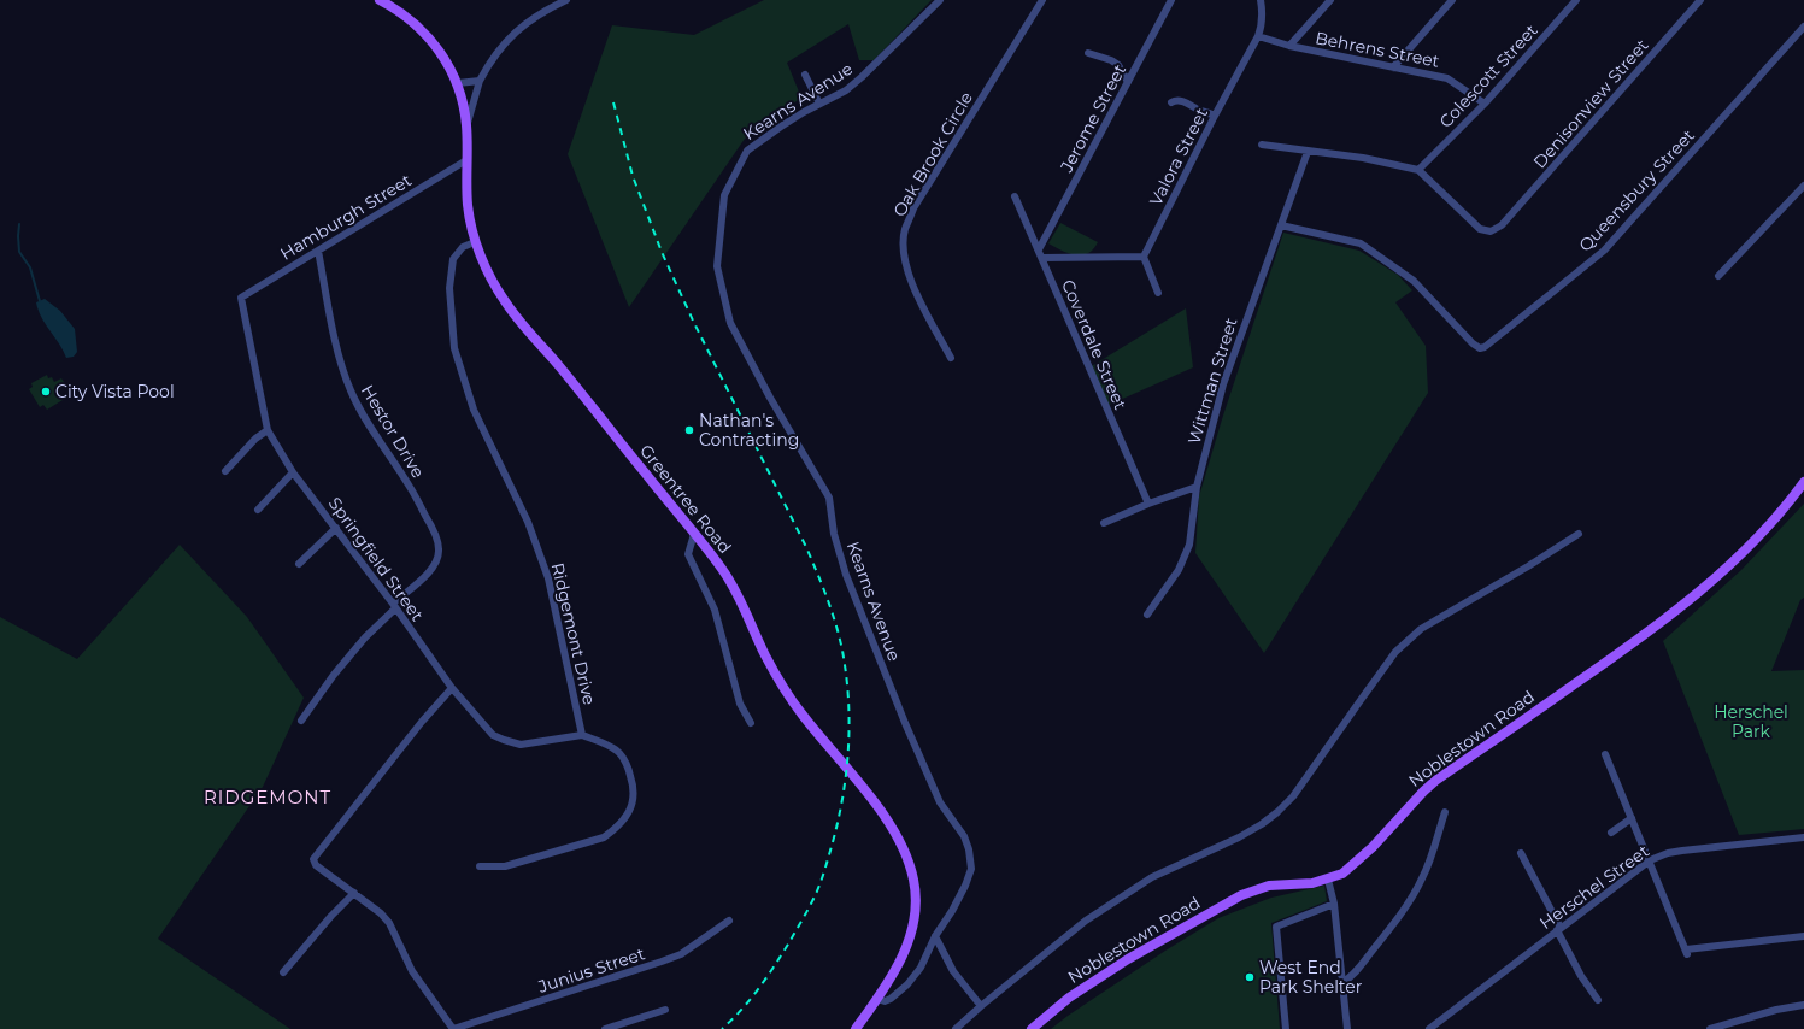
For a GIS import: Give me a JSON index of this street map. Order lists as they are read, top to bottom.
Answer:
{
  "streets": {
    "main road": ["Greentree Road", "Noblestown Road"],
    "street": [
      "Behrens Street",
      "Colescott Street",
      "Kearns Avenue",
      "Denisonview Street",
      "Jerome Street",
      "Oak Brook Circle",
      "Valora Street",
      "Queensbury Street",
      "Hamburgh Street",
      "Coverdale Street",
      "Wittman Street",
      "Hestor Drive",
      "Springfield Street",
      "Ridgemont Drive",
      "Herschel Street",
      "Junius Street"
    ]
  },
  "crossings": [
    ["Behrens Street", "Colescott Street"],
    ["Behrens Street", "Valora Street"],
    ["Colescott Street", "Denisonview Street"],
    ["Kearns Avenue", "Greentree Road"],
    ["Jerome Street", "Coverdale Street"],
    ["Queensbury Street", "Wittman Street"],
    ["Hamburgh Street", "Hestor Drive"],
    ["Hamburgh Street", "Greentree Road"],
    ["Hamburgh Street", "Springfield Street"],
    ["Hestor Drive", "Springfield Street"],
    ["Greentree Road", "Ridgemont Drive"],
    ["Springfield Street", "Ridgemont Drive"]
  ],
  "districts": ["RIDGEMONT"],
  "parks": ["Herschel Park"],
  "places": ["City Vista Pool", "Nathan's Contracting", "West End Park Shelter"]
}
